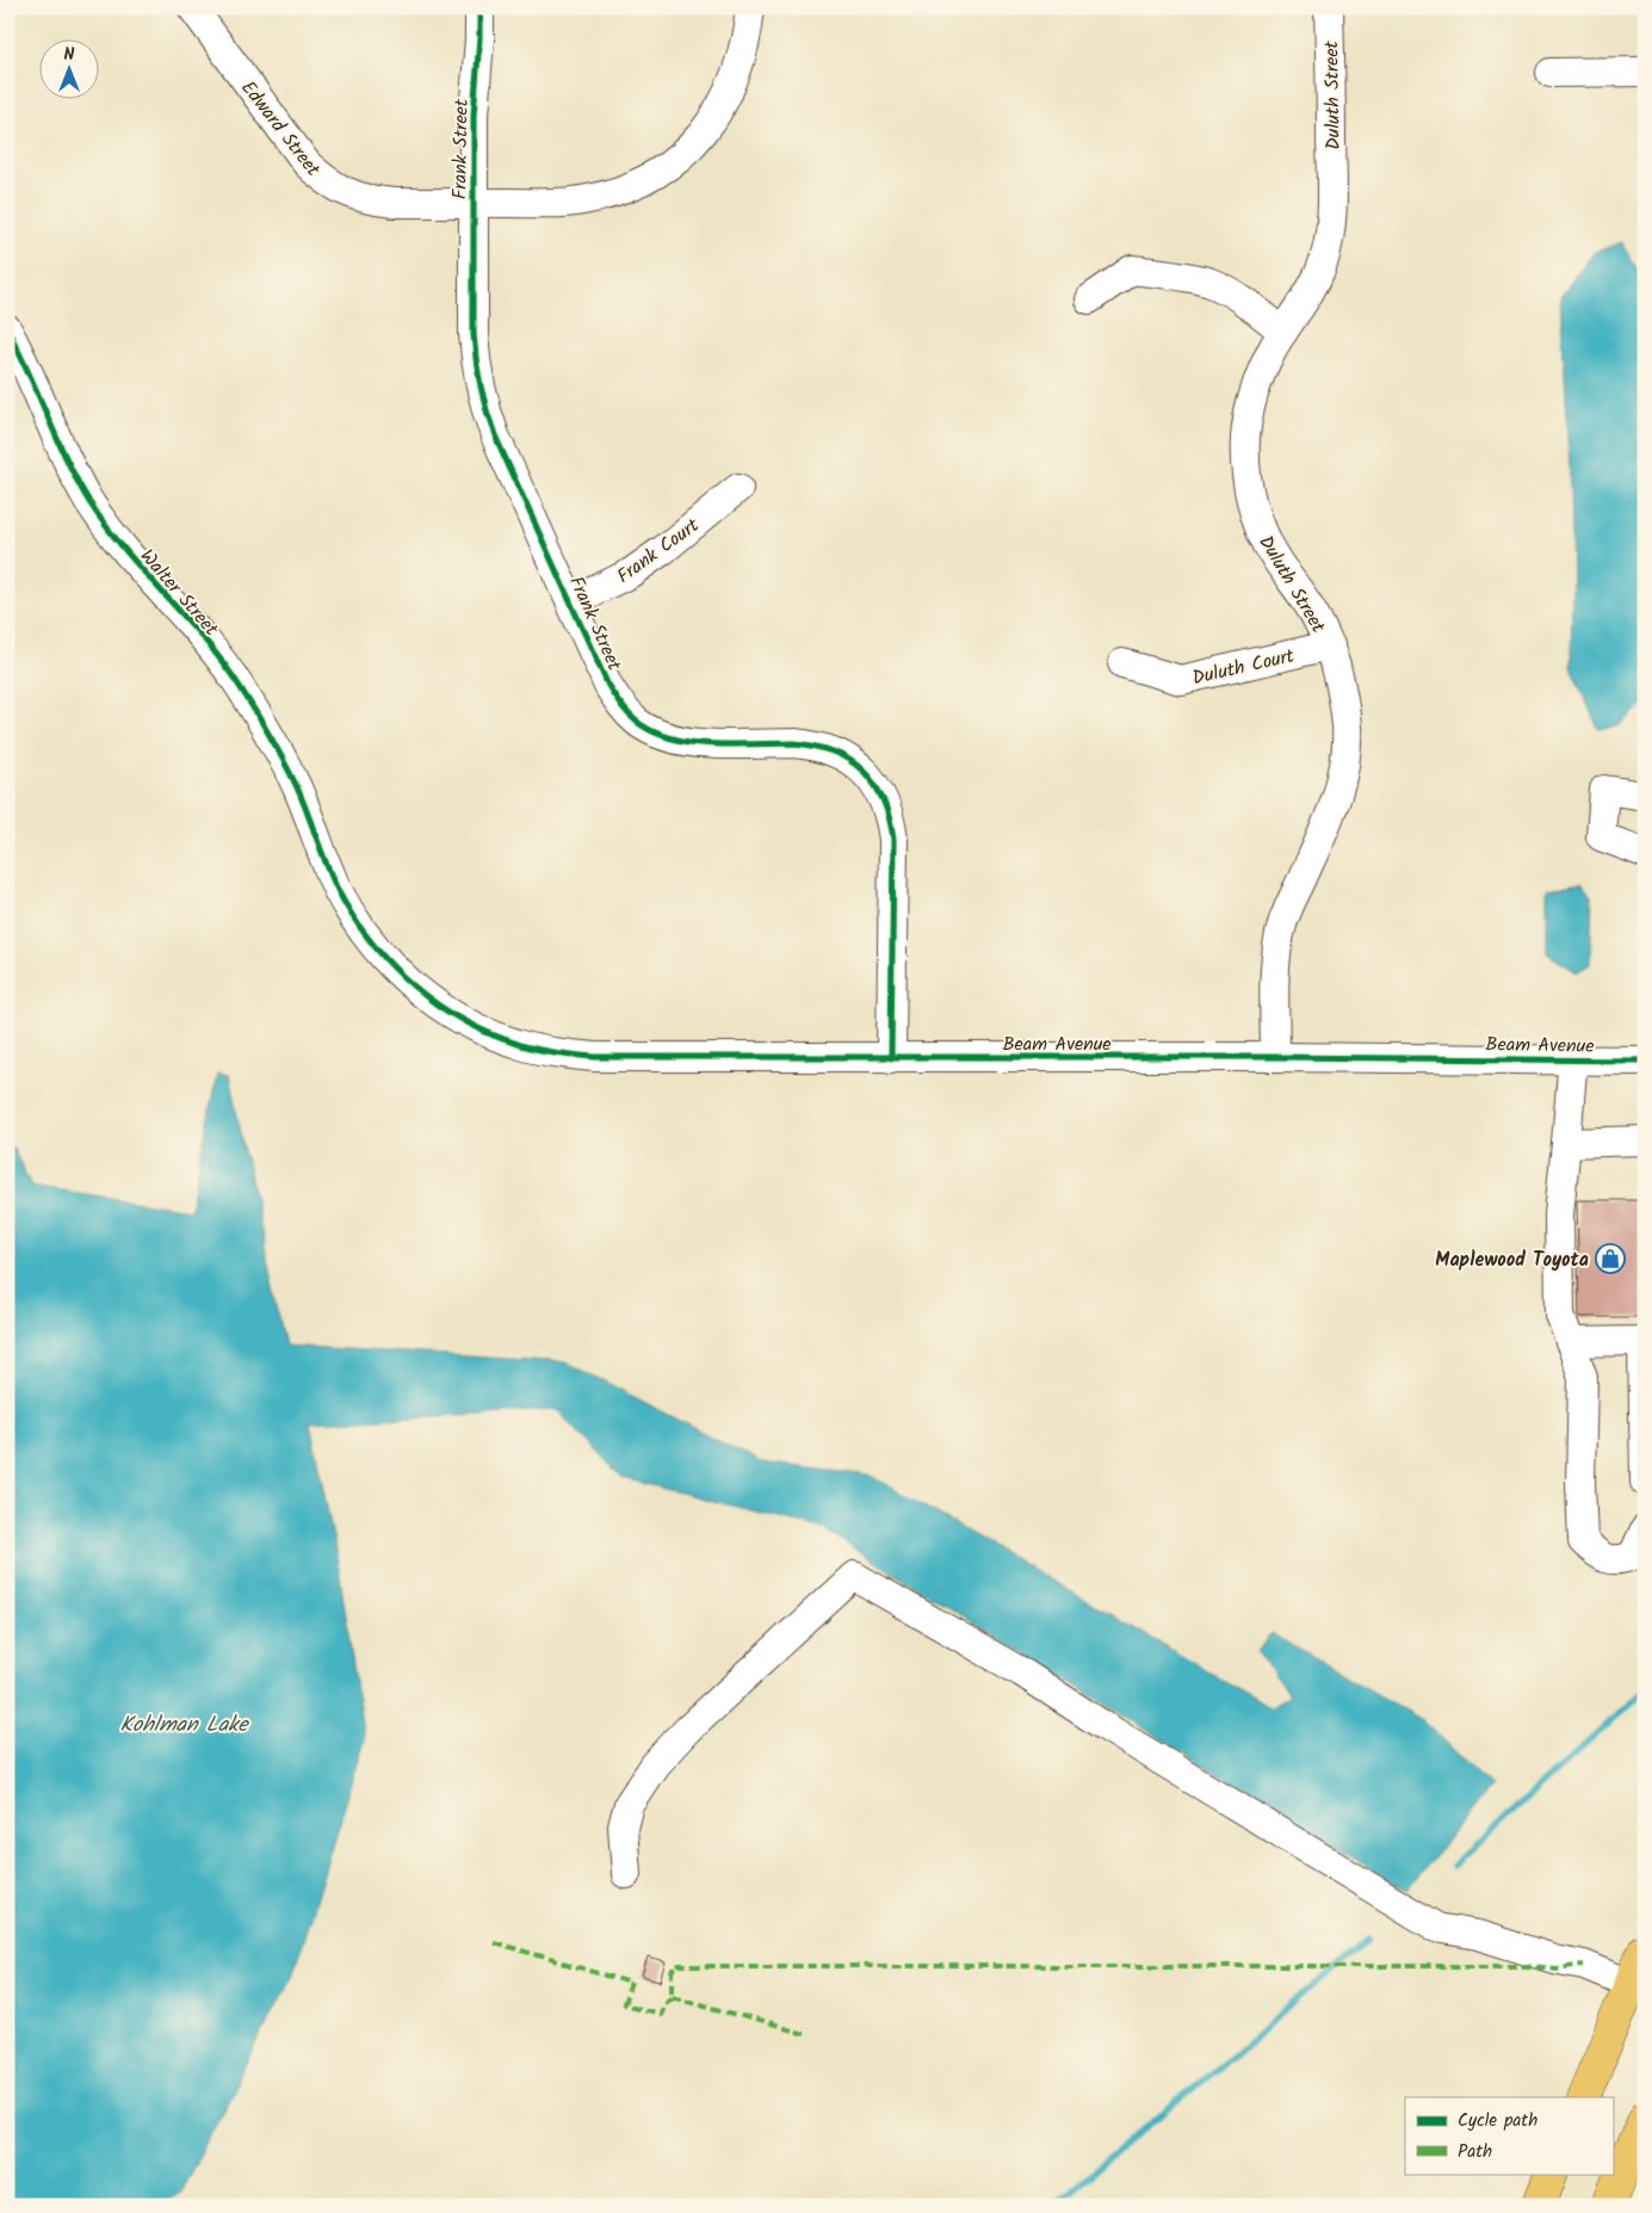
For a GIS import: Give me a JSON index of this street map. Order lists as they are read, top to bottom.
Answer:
{
  "streets": {
    "street": [
      "Duluth Street",
      "Edward Street",
      "Frank Street",
      "Frank Court",
      "Walter Street",
      "Duluth Court",
      "Beam Avenue"
    ]
  },
  "crossings": [
    ["Duluth Street", "Duluth Court"],
    ["Duluth Street", "Beam Avenue"],
    ["Edward Street", "Frank Street"],
    ["Frank Street", "Frank Court"],
    ["Frank Street", "Beam Avenue"],
    ["Walter Street", "Beam Avenue"]
  ],
  "water": ["Kohlman Lake"],
  "places": {
    "shop": ["Maplewood Toyota"]
  },
  "legend": ["Cycle path", "Path"],
  "north": "top"
}
